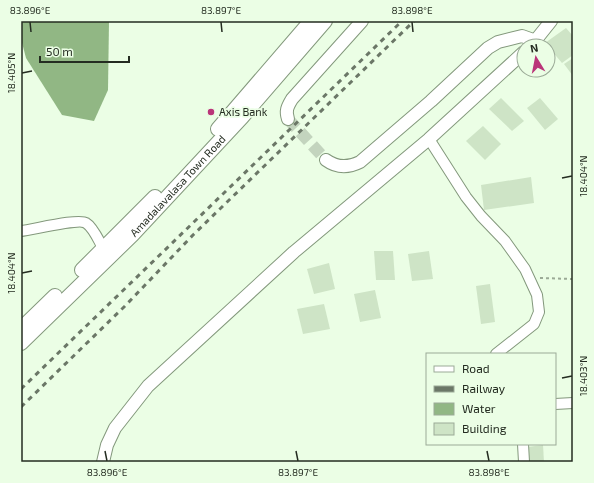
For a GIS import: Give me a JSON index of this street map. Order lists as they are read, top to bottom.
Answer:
{
  "streets": {
    "main road": ["Amadalavalasa Town Road"]
  },
  "places": ["Axis Bank"],
  "legend": [
    "Road",
    "Railway",
    "Water",
    "Building"
  ],
  "scale_bar": "50 m",
  "north": "top",
  "coordinates": [
    "83.896°E",
    "83.897°E",
    "83.898°E",
    "18.405°N",
    "18.404°N",
    "18.403°N"
  ]
}
